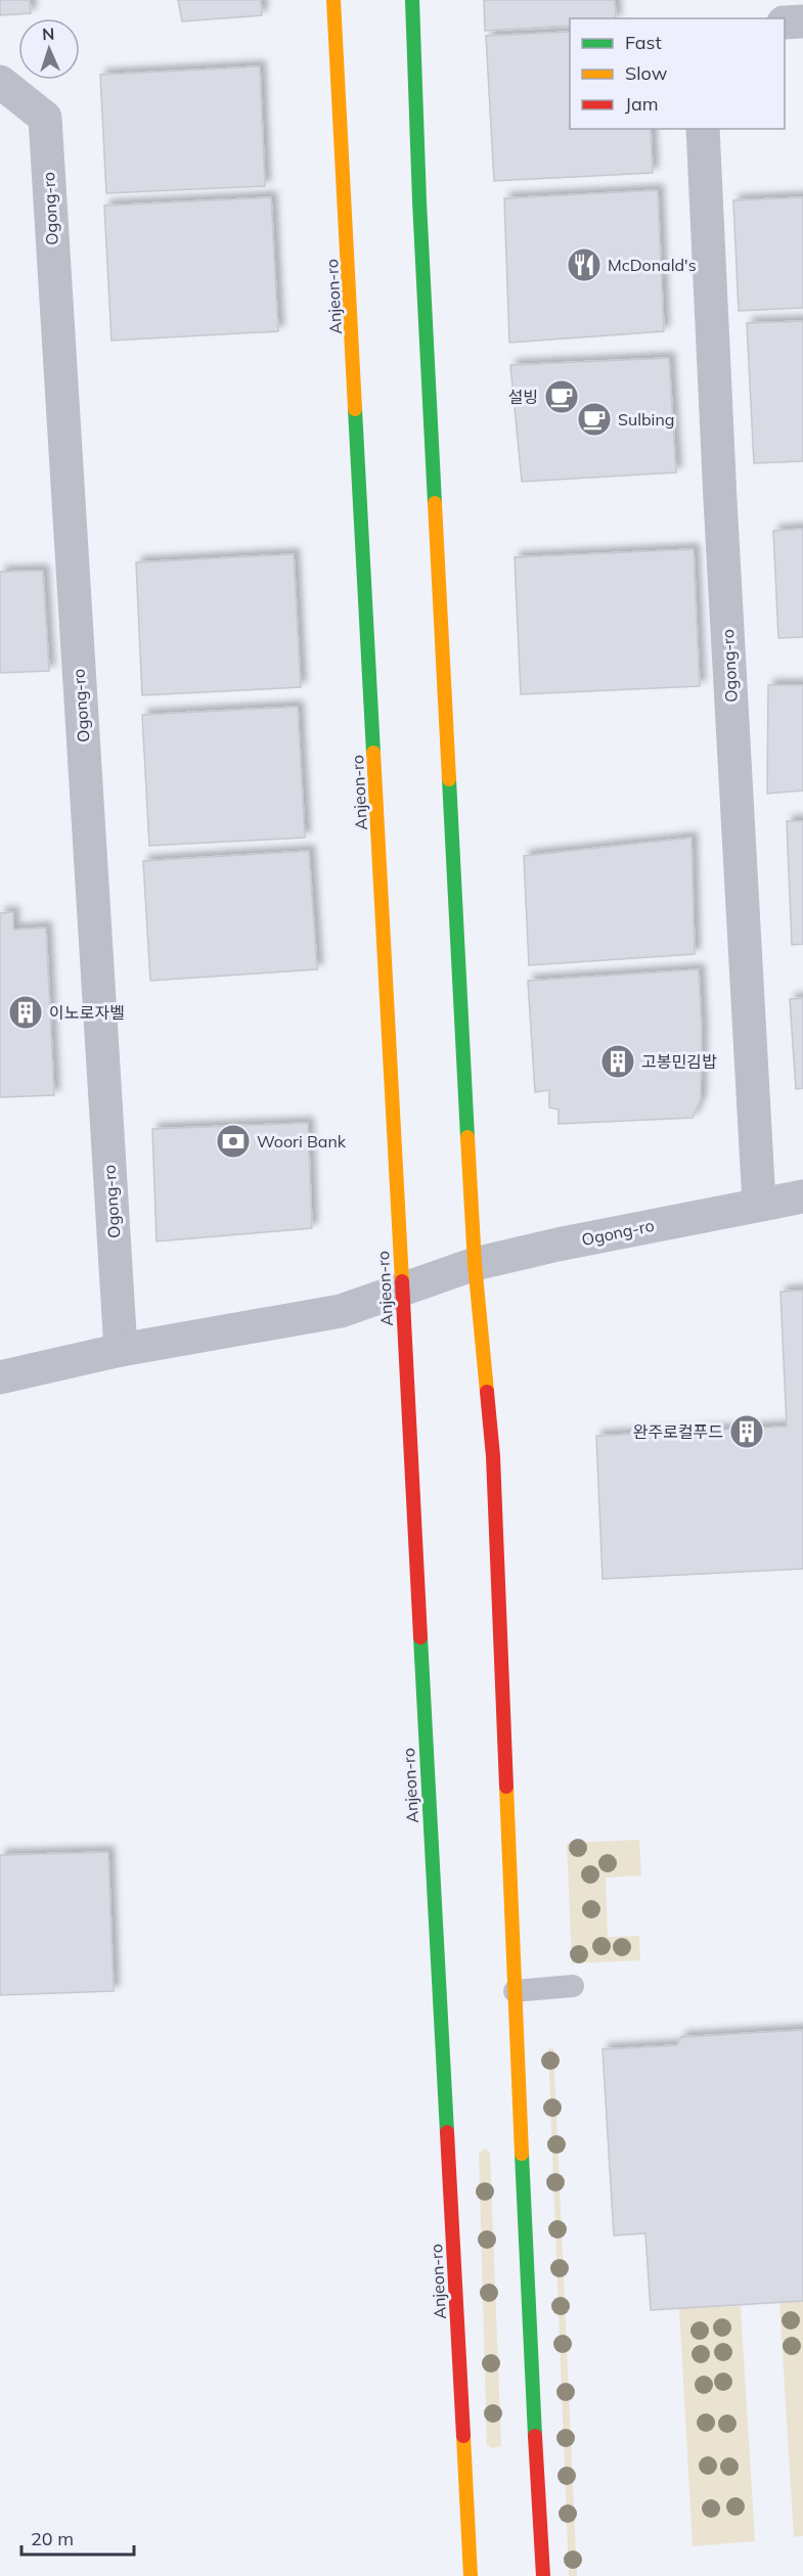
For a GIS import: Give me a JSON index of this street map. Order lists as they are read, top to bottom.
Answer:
{
  "streets": {
    "street": ["Ogong-ro", "Anjeon-ro"]
  },
  "crossings": [
    ["Ogong-ro", "Anjeon-ro"]
  ],
  "places": {
    "restaurant": ["McDonald's"],
    "cafe": ["설빙", "Sulbing"],
    "building": ["이노로자벨", "고봉민김밥", "완주로컬푸드"],
    "bank": ["Woori Bank"]
  },
  "legend": ["Fast", "Slow", "Jam"],
  "scale_bar": "20 m",
  "north": "top"
}
